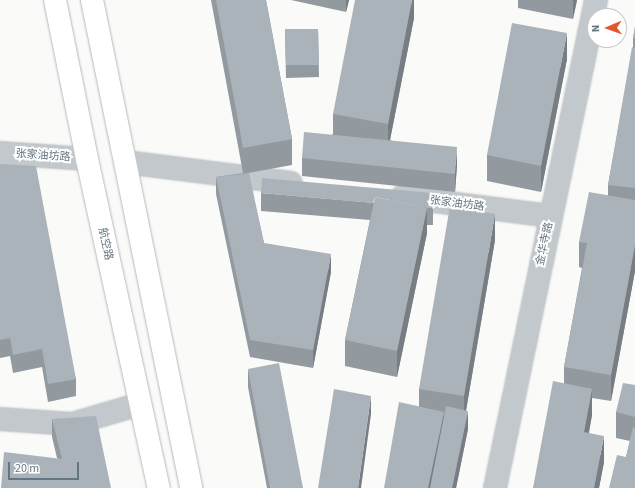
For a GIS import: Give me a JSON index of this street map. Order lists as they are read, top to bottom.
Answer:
{
  "streets": {
    "main road": ["航空路"],
    "street": ["张家油坊路", "金华寺路"]
  },
  "crossings": [
    ["张家油坊路", "航空路"],
    ["张家油坊路", "金华寺路"]
  ],
  "scale_bar": "20 m",
  "north": "left"
}
